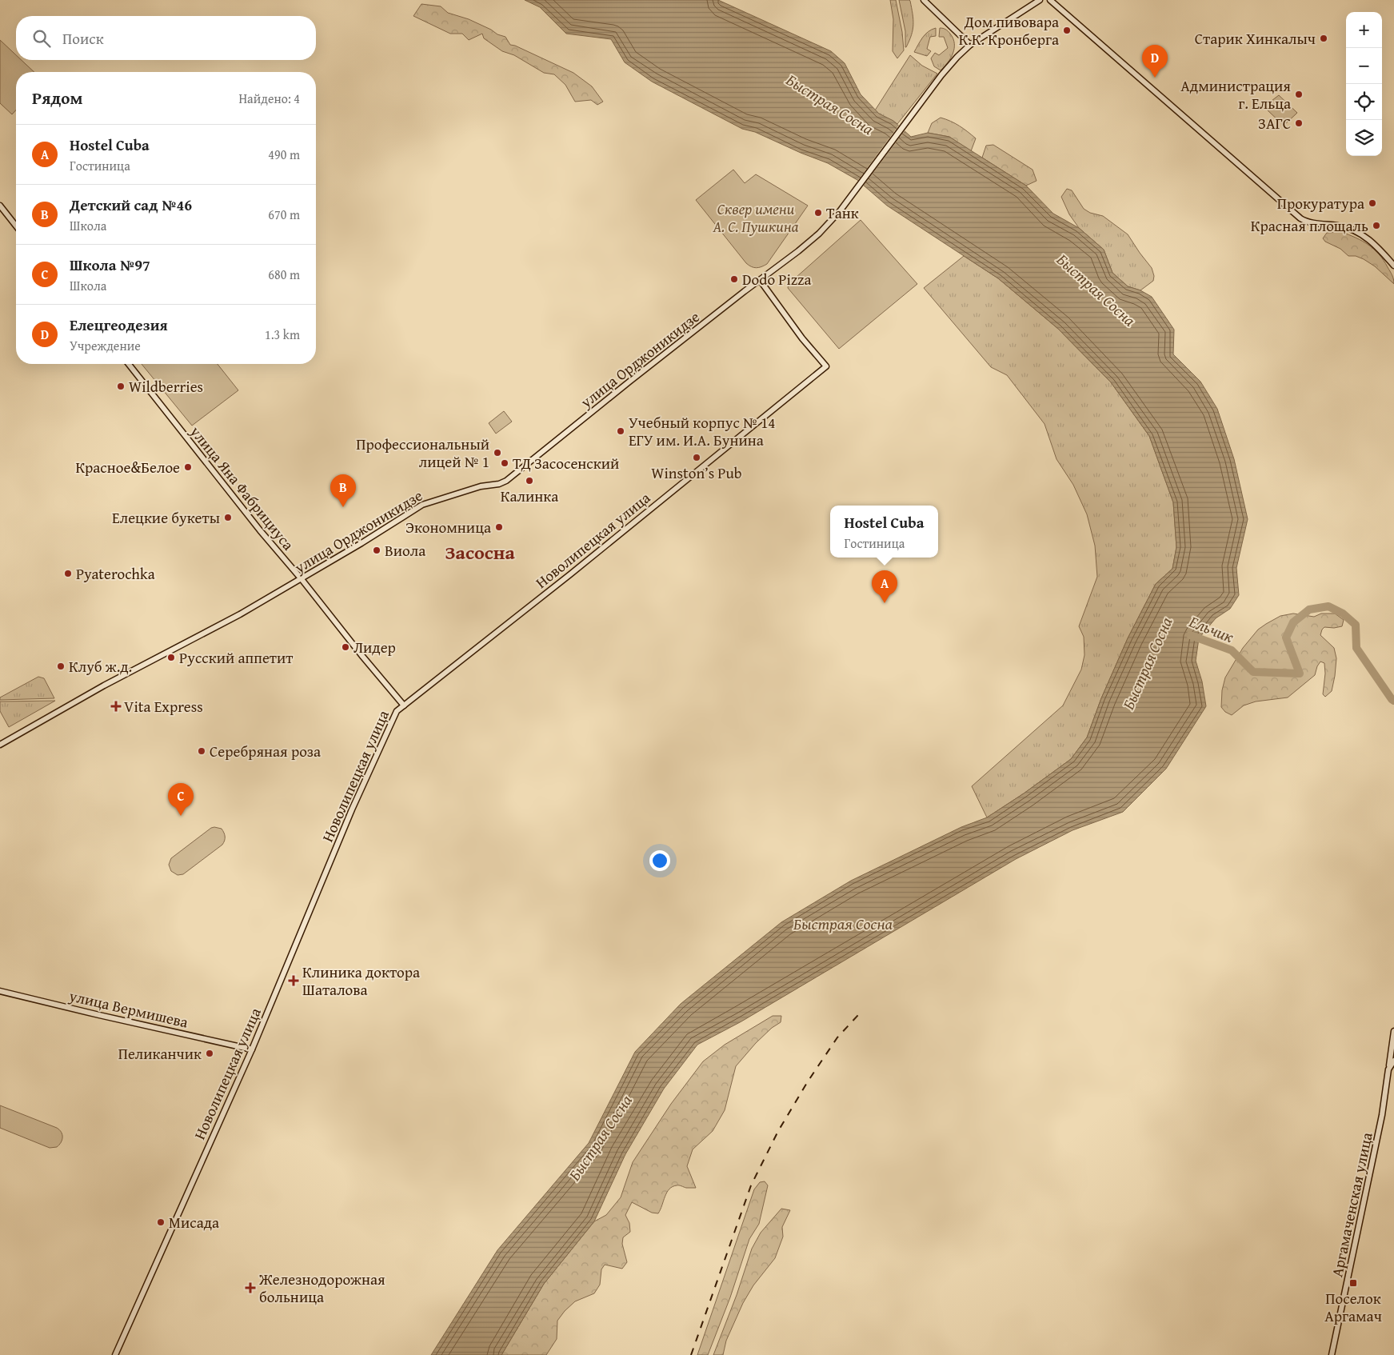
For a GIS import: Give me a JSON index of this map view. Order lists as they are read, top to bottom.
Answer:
{
  "streets": {
    "street": [
      "улица Орджоникидзе",
      "улица Яна Фабрициуса",
      "Новолипецкая улица",
      "улица Вермишева",
      "Аргамаченская улица"
    ]
  },
  "crossings": [
    ["улица Орджоникидзе", "улица Яна Фабрициуса"],
    ["улица Орджоникидзе", "Новолипецкая улица"],
    ["улица Яна Фабрициуса", "Новолипецкая улица"],
    ["Новолипецкая улица", "улица Вермишева"]
  ],
  "districts": ["Засосна"],
  "water": ["Быстрая Сосна", "Ельчик"],
  "parks": ["Сквер имени А. С. Пушкина"],
  "places": {
    "other": [
      "Дом пивовара К.К. Кронберга",
      "Старик Хинкалыч",
      "Администрация г. Ельца",
      "ЗАГС",
      "Прокуратура",
      "Танк",
      "Красная площаль",
      "Dodo Pizza",
      "Wildberries",
      "Учебный корпус № 14 ЕГУ им. И.А. Бунина",
      "Профессиональный лицей № 1",
      "Winston’s Pub",
      "ТД Засосенский",
      "Красное&Белое",
      "Калинка",
      "Елецкие букеты",
      "Экономница",
      "Виола",
      "Pyaterochka",
      "Лидер",
      "Русский аппетит",
      "Клуб ж.д.",
      "Серебряная роза",
      "Пеликанчик",
      "Мисада"
    ],
    "health": ["Vita Express", "Клиника доктора Шаталова", "Железнодорожная больница"],
    "transit": ["Поселок Аргамач"]
  },
  "page": {
    "map_buttons": ["+", "−"],
    "search": "Поиск",
    "pins": [
      "D",
      "B",
      "A",
      "C"
    ],
    "heading": ["Рядом", "Найдено: 4"],
    "list": [
      {
        "mark": "A",
        "name": "Hostel Cuba",
        "note": "Гостиница",
        "value": "490 m"
      },
      {
        "mark": "B",
        "name": "Детский сад №46",
        "note": "Школа",
        "value": "670 m"
      },
      {
        "mark": "C",
        "name": "Школа №97",
        "note": "Школа",
        "value": "680 m"
      },
      {
        "mark": "D",
        "name": "Елецгеодезия",
        "note": "Учреждение",
        "value": "1.3 km"
      }
    ],
    "popup": ["Hostel Cuba", "Гостиница"]
  }
}
